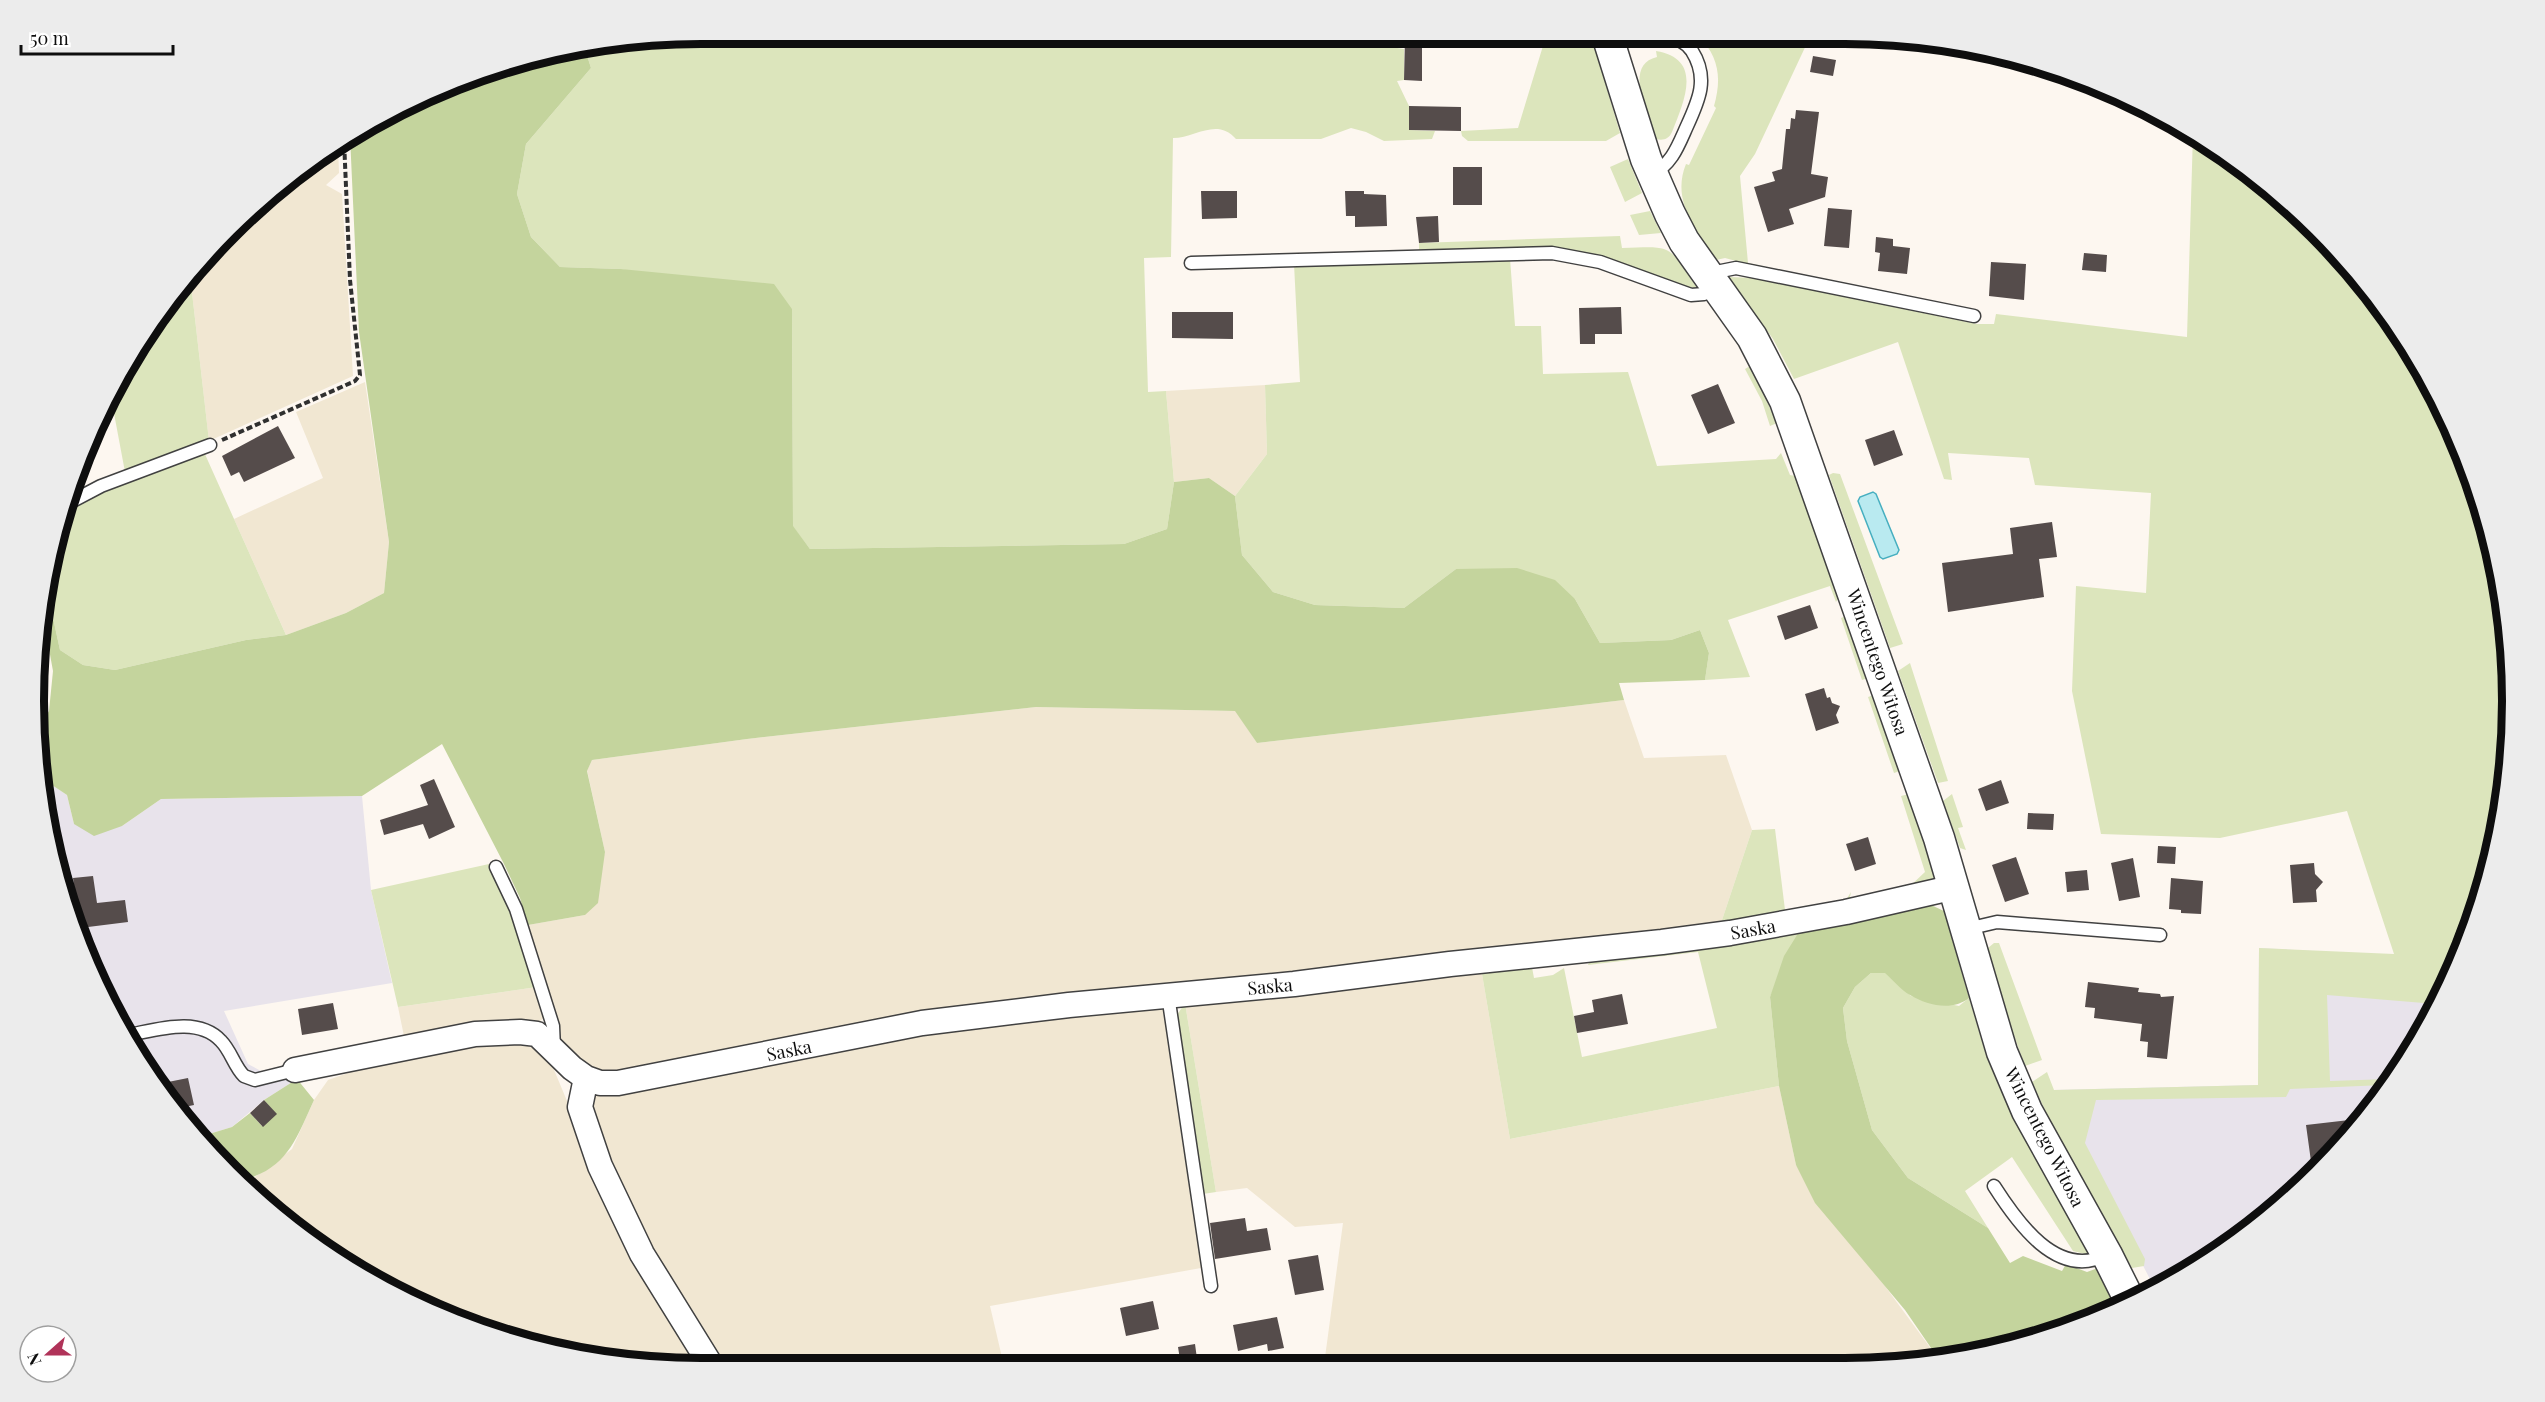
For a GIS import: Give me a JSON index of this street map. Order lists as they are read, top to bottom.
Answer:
{
  "streets": {
    "street": ["Wincentego Witosa", "Saska"]
  },
  "crossings": [
    ["Wincentego Witosa", "Saska"]
  ],
  "scale_bar": "50 m",
  "north": "left"
}
